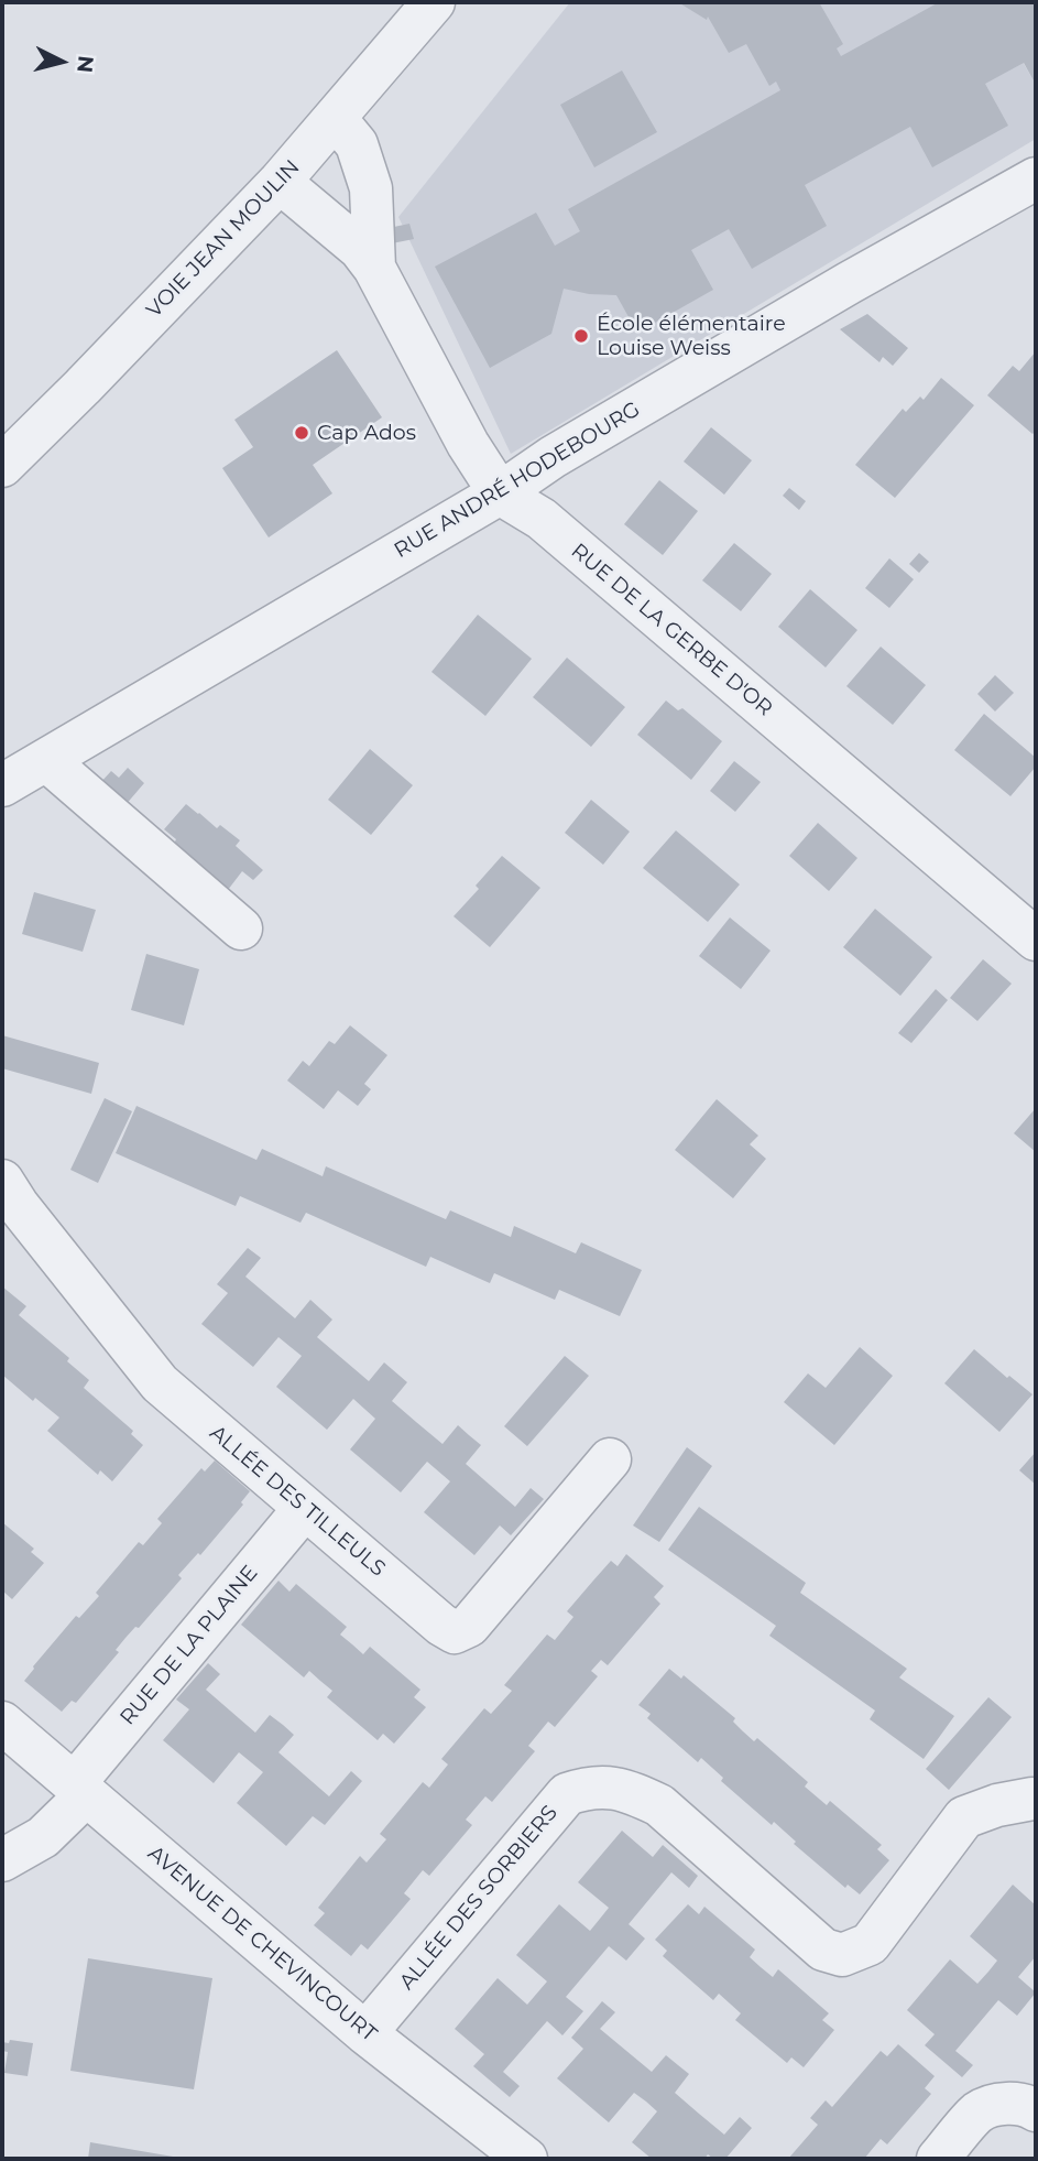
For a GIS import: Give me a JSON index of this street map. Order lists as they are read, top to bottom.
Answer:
{
  "streets": {
    "street": [
      "VOIE JEAN MOULIN",
      "RUE ANDRÉ HODEBOURG",
      "RUE DE LA GERBE D'OR",
      "ALLÉE DES TILLEULS",
      "RUE DE LA PLAINE",
      "ALLÉE DES SORBIERS",
      "AVENUE DE CHEVINCOURT"
    ]
  },
  "crossings": [
    ["VOIE JEAN MOULIN", "RUE DE LA GERBE D'OR"],
    ["RUE ANDRÉ HODEBOURG", "RUE DE LA GERBE D'OR"],
    ["ALLÉE DES TILLEULS", "RUE DE LA PLAINE"],
    ["RUE DE LA PLAINE", "AVENUE DE CHEVINCOURT"],
    ["ALLÉE DES SORBIERS", "AVENUE DE CHEVINCOURT"]
  ],
  "places": ["École élémentaire Louise Weiss", "Cap Ados"],
  "north": "right"
}
